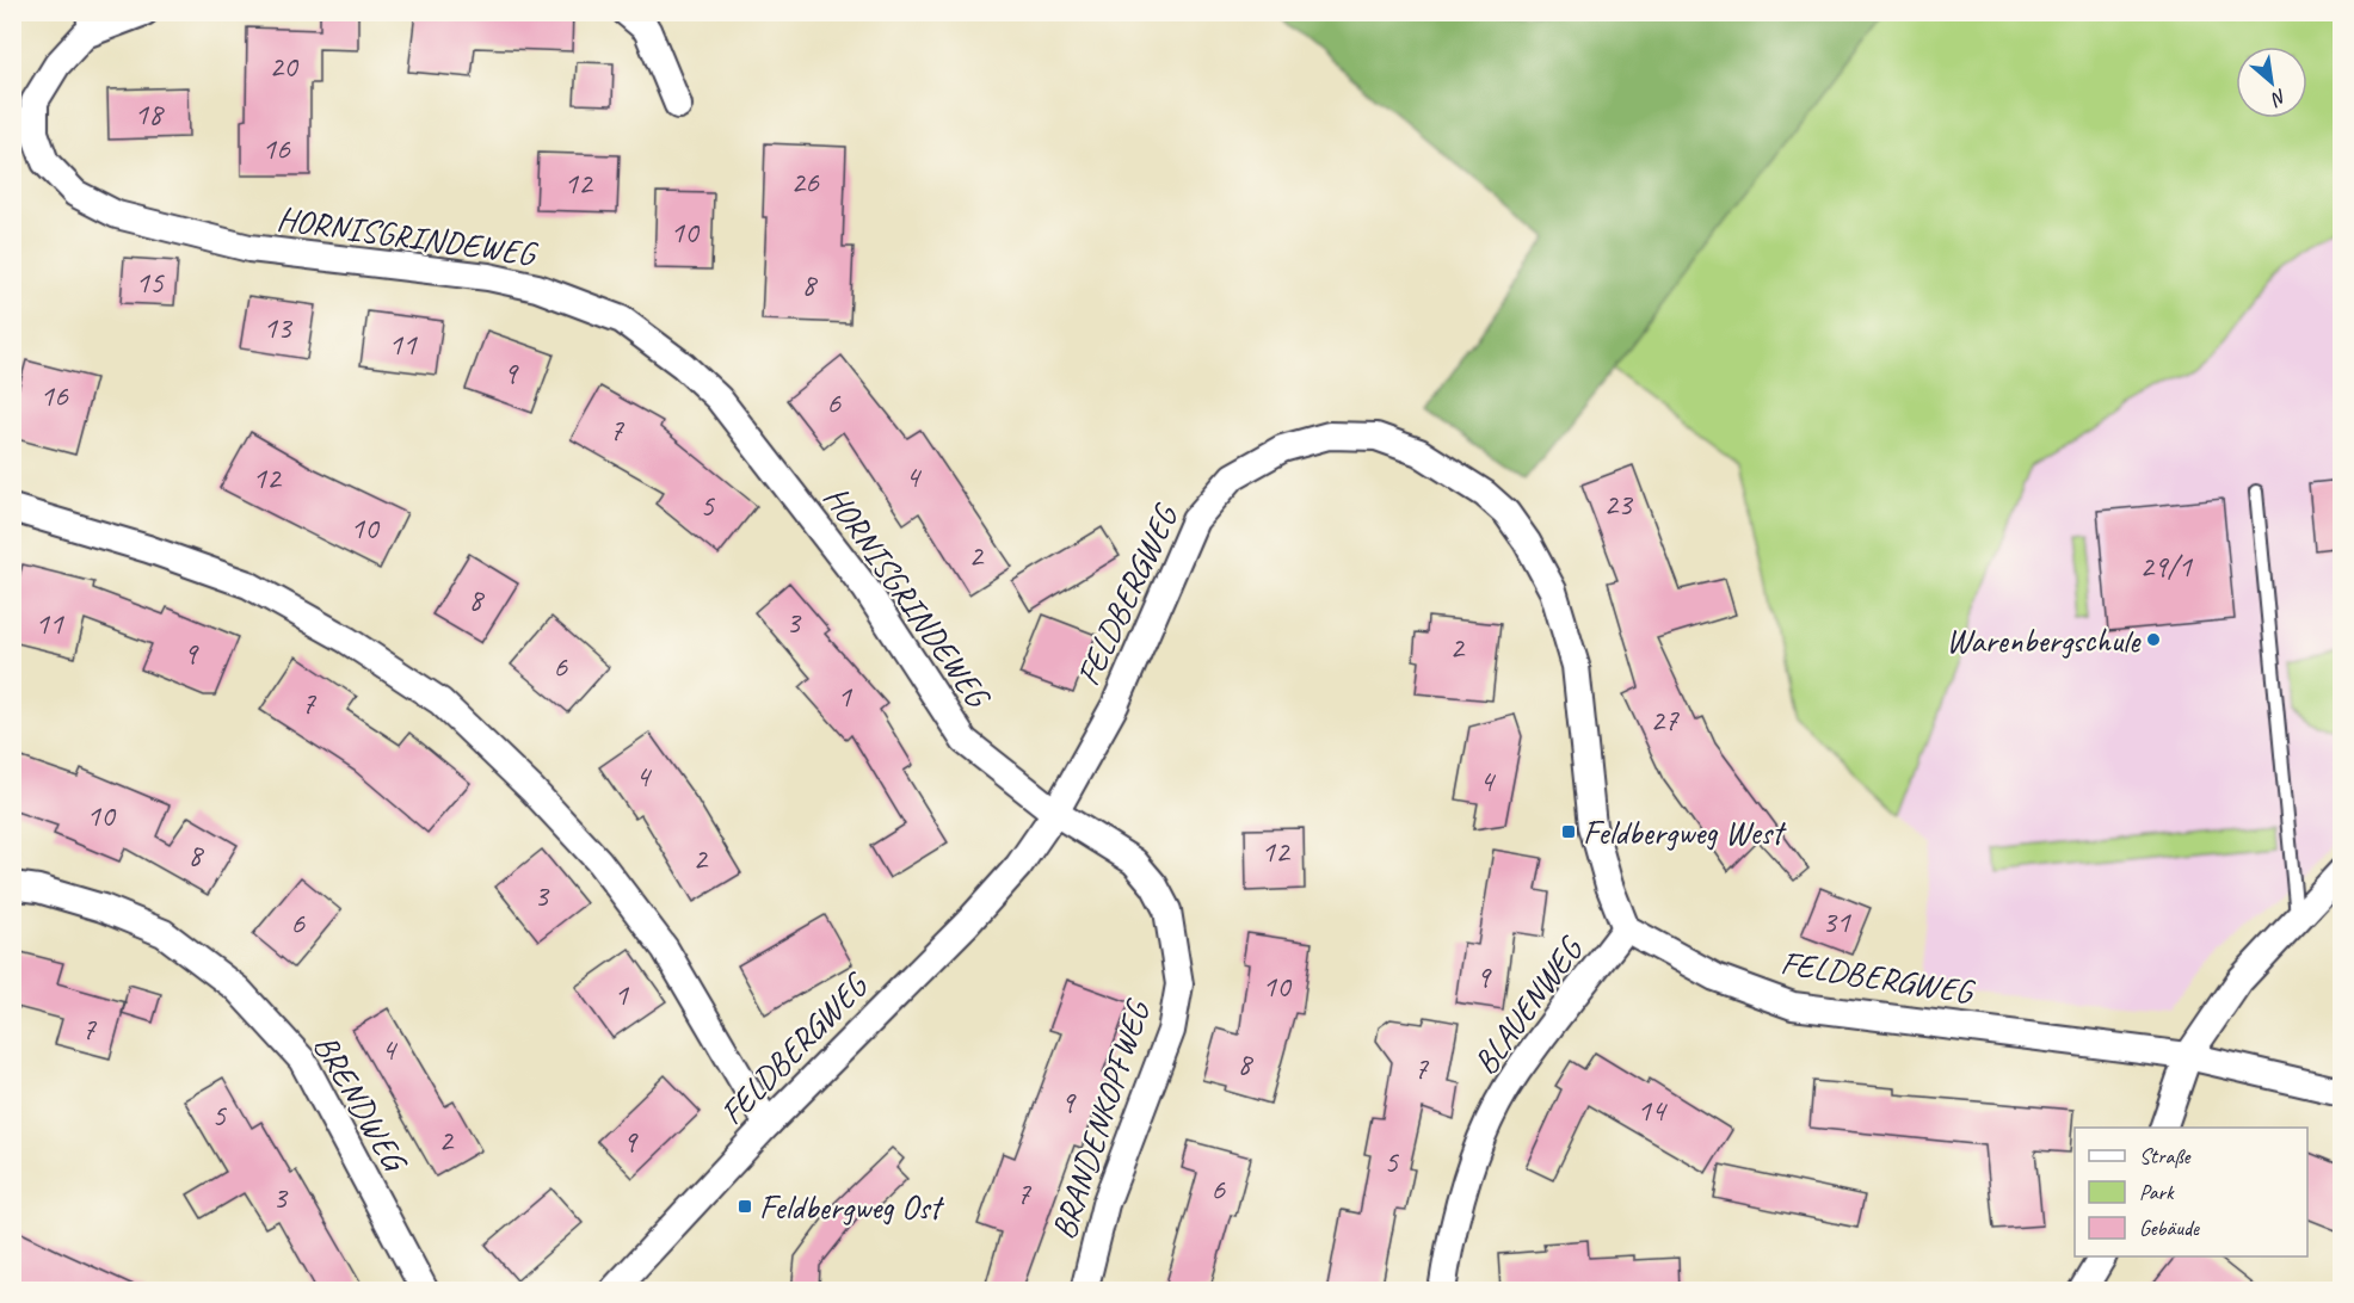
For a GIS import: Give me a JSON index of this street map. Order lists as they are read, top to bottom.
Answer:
{
  "streets": {
    "street": [
      "HORNISGRINDEWEG",
      "FELDBERGWEG",
      "BLAUENWEG",
      "BRENDWEG",
      "BRANDENKOPFWEG"
    ]
  },
  "crossings": [
    ["HORNISGRINDEWEG", "FELDBERGWEG"],
    ["HORNISGRINDEWEG", "BRANDENKOPFWEG"],
    ["FELDBERGWEG", "BLAUENWEG"],
    ["FELDBERGWEG", "BRANDENKOPFWEG"]
  ],
  "places": {
    "other": ["Warenbergschule"],
    "transit": ["Feldbergweg West", "Feldbergweg Ost"]
  },
  "house_numbers": [
    "20",
    "18",
    "16",
    "26",
    "12",
    "10",
    "15",
    "8",
    "13",
    "11",
    "9",
    "16",
    "6",
    "7",
    "4",
    "12",
    "23",
    "5",
    "10",
    "2",
    "29/1",
    "8",
    "3",
    "11",
    "2",
    "9",
    "6",
    "1",
    "7",
    "27",
    "4",
    "4",
    "10",
    "12",
    "8",
    "2",
    "3",
    "31",
    "6",
    "9",
    "10",
    "1",
    "7",
    "4",
    "8",
    "7",
    "9",
    "14",
    "5",
    "2",
    "9",
    "5",
    "6",
    "7",
    "3"
  ],
  "legend": ["Straße", "Park", "Gebäude"],
  "north": "bottom right"
}
